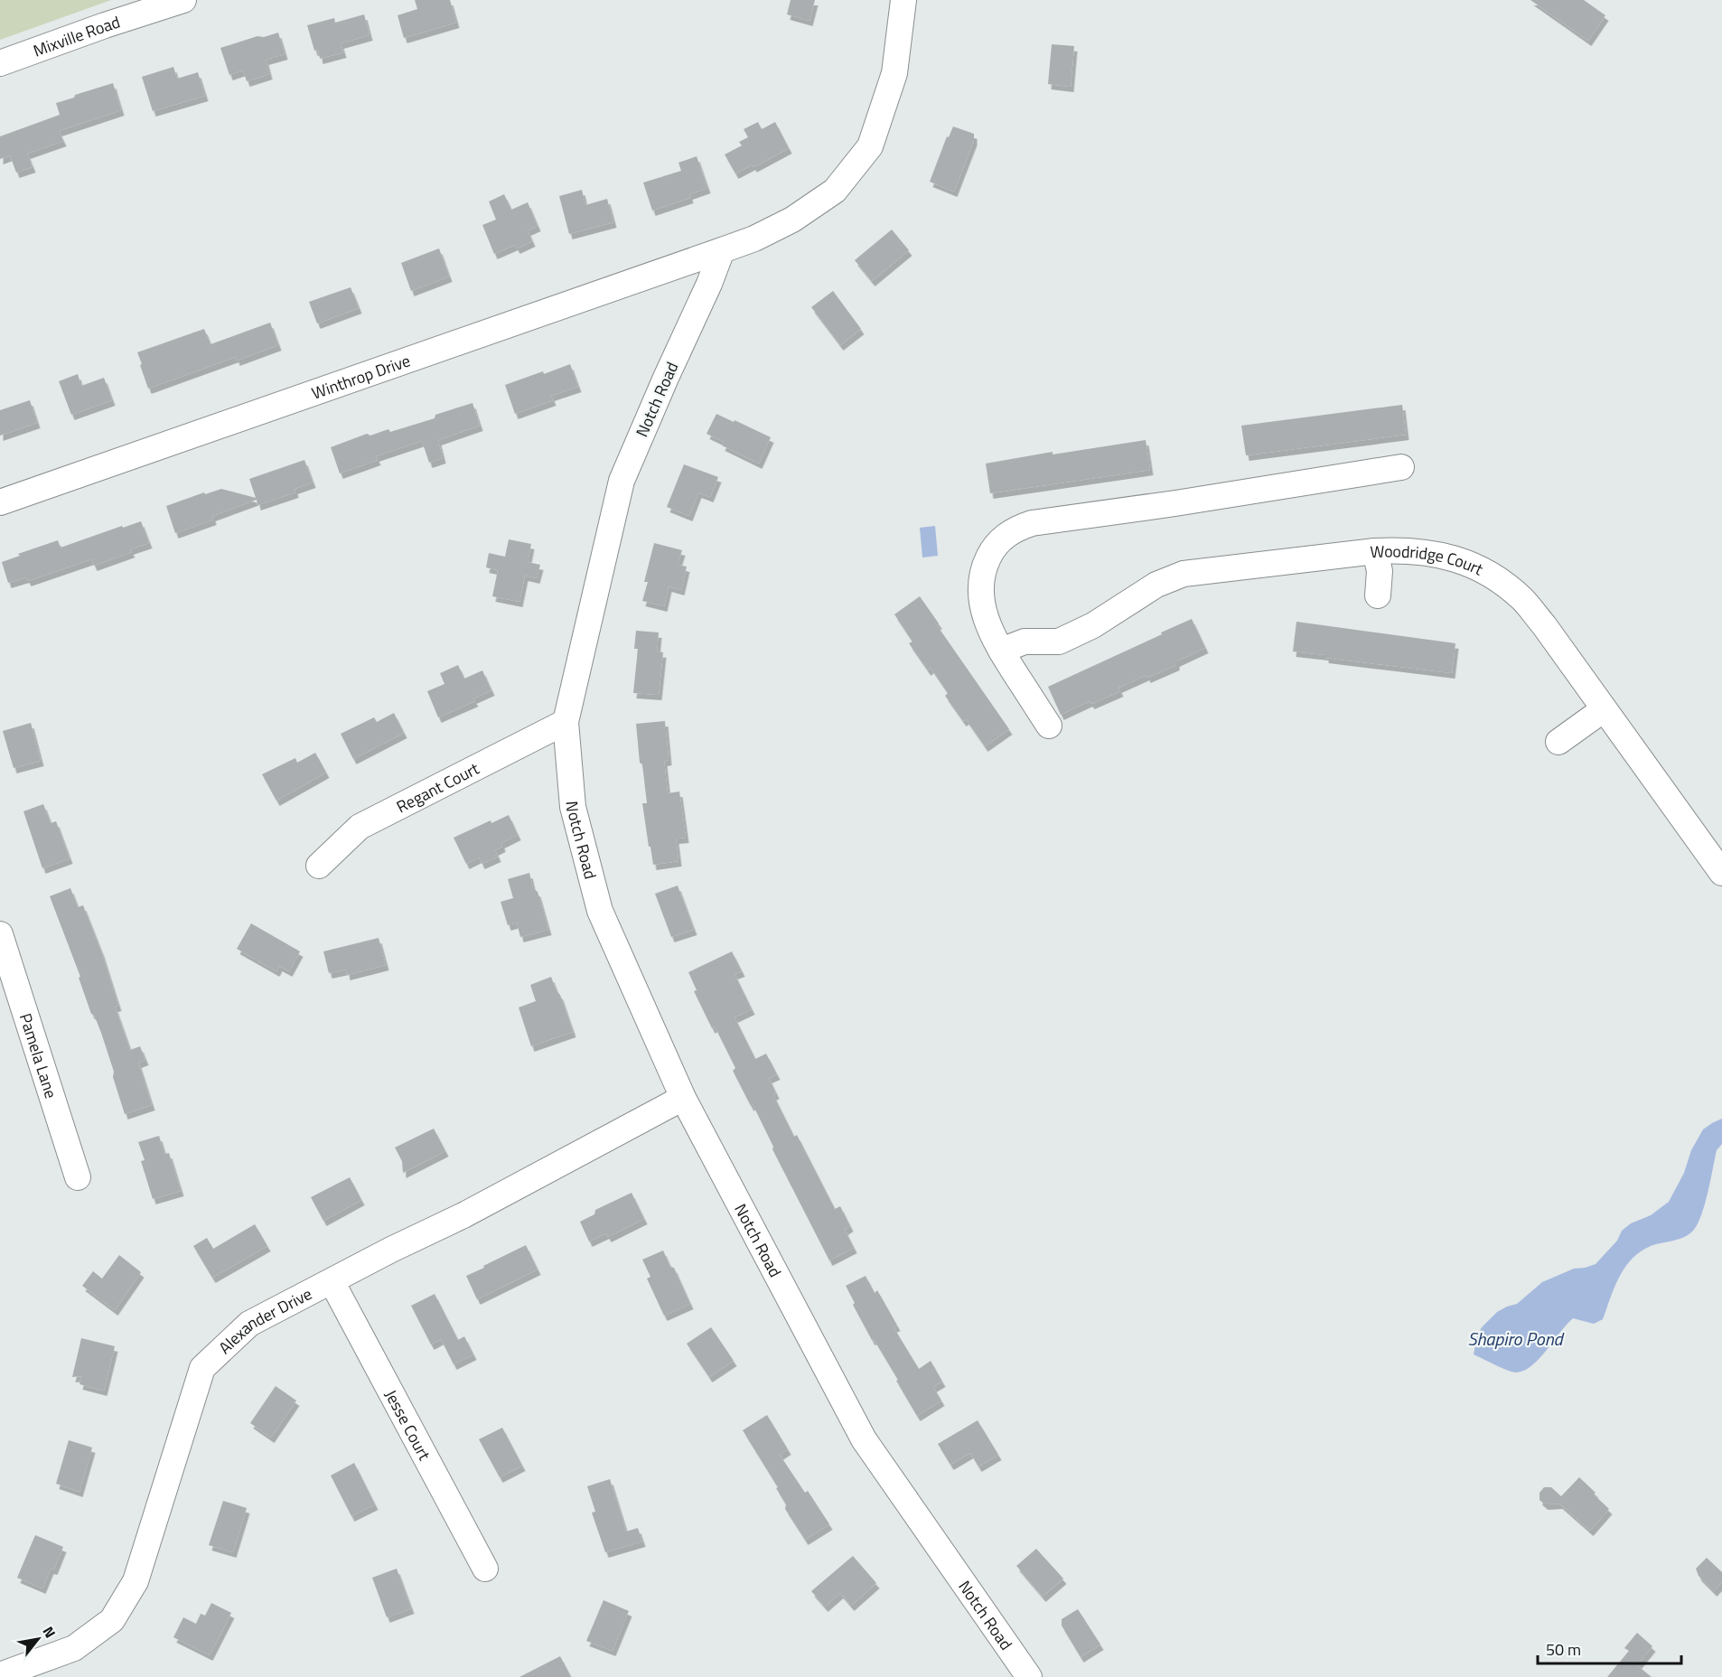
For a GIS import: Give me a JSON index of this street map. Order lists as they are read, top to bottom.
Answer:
{
  "streets": {
    "street": [
      "Mixville Road",
      "Winthrop Drive",
      "Notch Road",
      "Woodridge Court",
      "Regant Court",
      "Pamela Lane",
      "Alexander Drive",
      "Jesse Court"
    ]
  },
  "crossings": [
    ["Winthrop Drive", "Notch Road"],
    ["Notch Road", "Regant Court"],
    ["Notch Road", "Alexander Drive"],
    ["Alexander Drive", "Jesse Court"]
  ],
  "water": ["Shapiro Pond"],
  "scale_bar": "50 m",
  "north": "top right"
}
